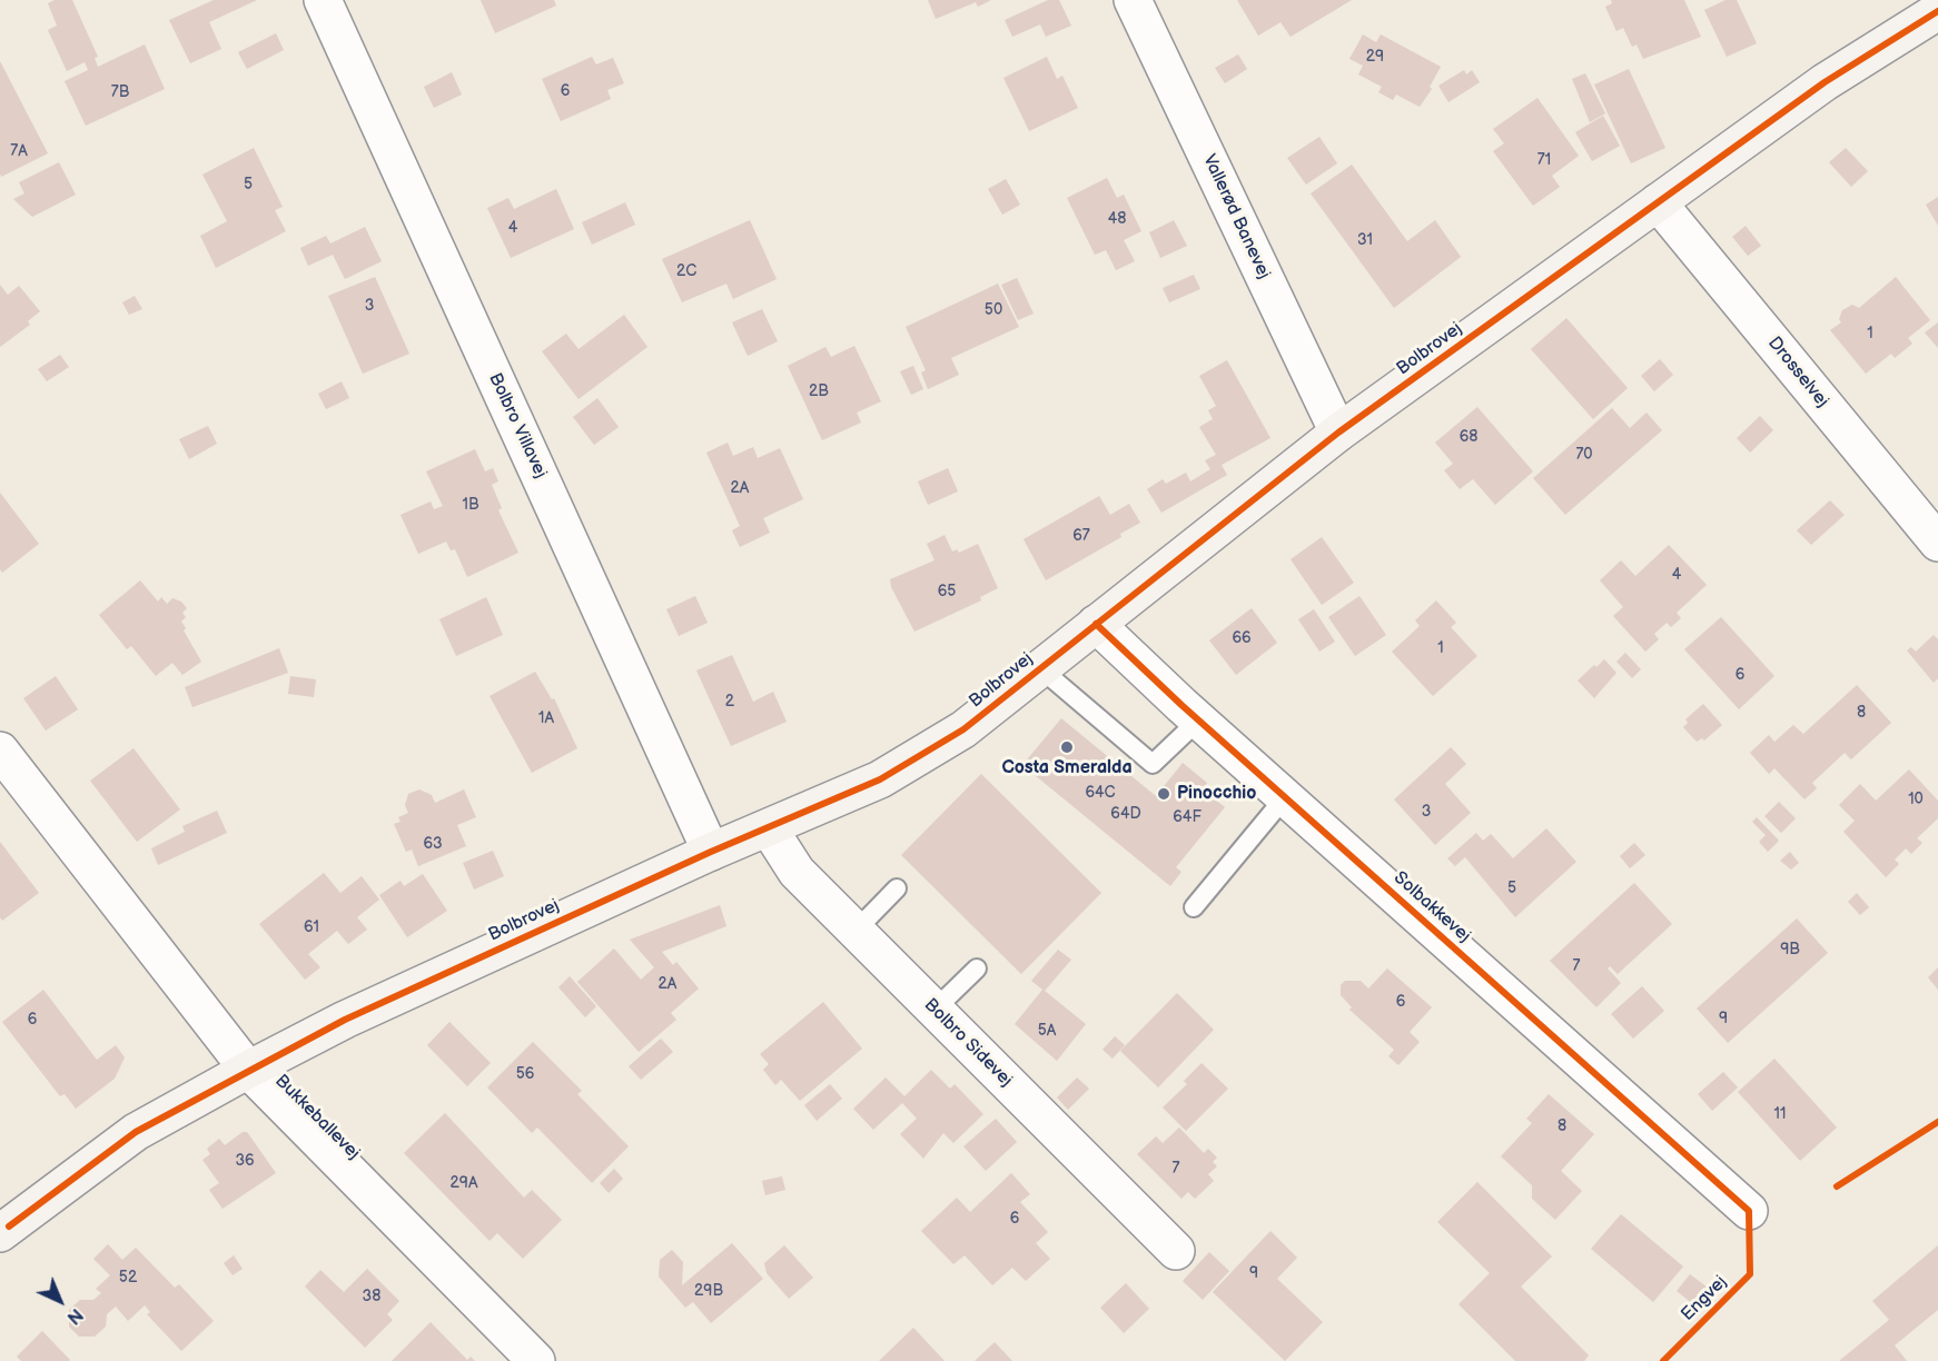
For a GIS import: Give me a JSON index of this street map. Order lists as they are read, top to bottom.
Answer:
{
  "streets": {
    "street": [
      "Vallerød Banevej",
      "Bolbrovej",
      "Drosselvej",
      "Bolbro Villavej",
      "Solbakkevej",
      "Bolbro Sidevej",
      "Bukkeballevej"
    ],
    "cycle path": ["Engvej"]
  },
  "crossings": [
    ["Vallerød Banevej", "Bolbrovej"],
    ["Bolbrovej", "Drosselvej"],
    ["Bolbrovej", "Bolbro Villavej"],
    ["Bolbrovej", "Solbakkevej"],
    ["Bolbrovej", "Bolbro Sidevej"],
    ["Bolbrovej", "Bukkeballevej"]
  ],
  "places": ["Costa Smeralda", "Pinocchio"],
  "house_numbers": [
    "29",
    "6",
    "7B",
    "7A",
    "71",
    "5",
    "48",
    "4",
    "31",
    "2C",
    "3",
    "50",
    "1",
    "2B",
    "68",
    "70",
    "2A",
    "1B",
    "67",
    "4",
    "65",
    "66",
    "1",
    "6",
    "2",
    "8",
    "1A",
    "64C",
    "10",
    "3",
    "64D",
    "64F",
    "63",
    "5",
    "61",
    "9B",
    "7",
    "2A",
    "6",
    "9",
    "6",
    "5A",
    "56",
    "11",
    "8",
    "36",
    "7",
    "29A",
    "6",
    "9",
    "52",
    "29B",
    "38"
  ],
  "north": "bottom right"
}
